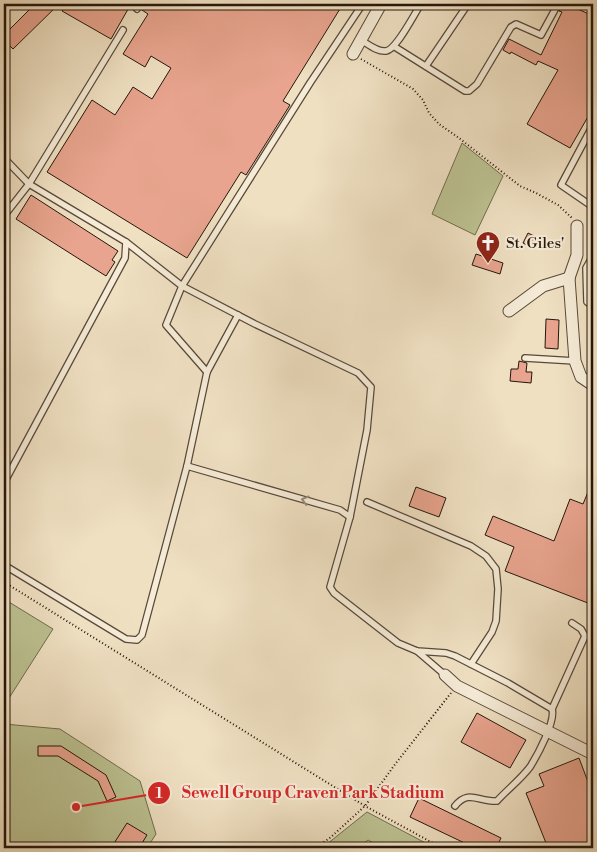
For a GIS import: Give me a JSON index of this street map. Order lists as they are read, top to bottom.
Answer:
{
  "places": {
    "church": ["St. Giles'"],
    "other": ["Sewell Group Craven Park Stadium"]
  }
}
